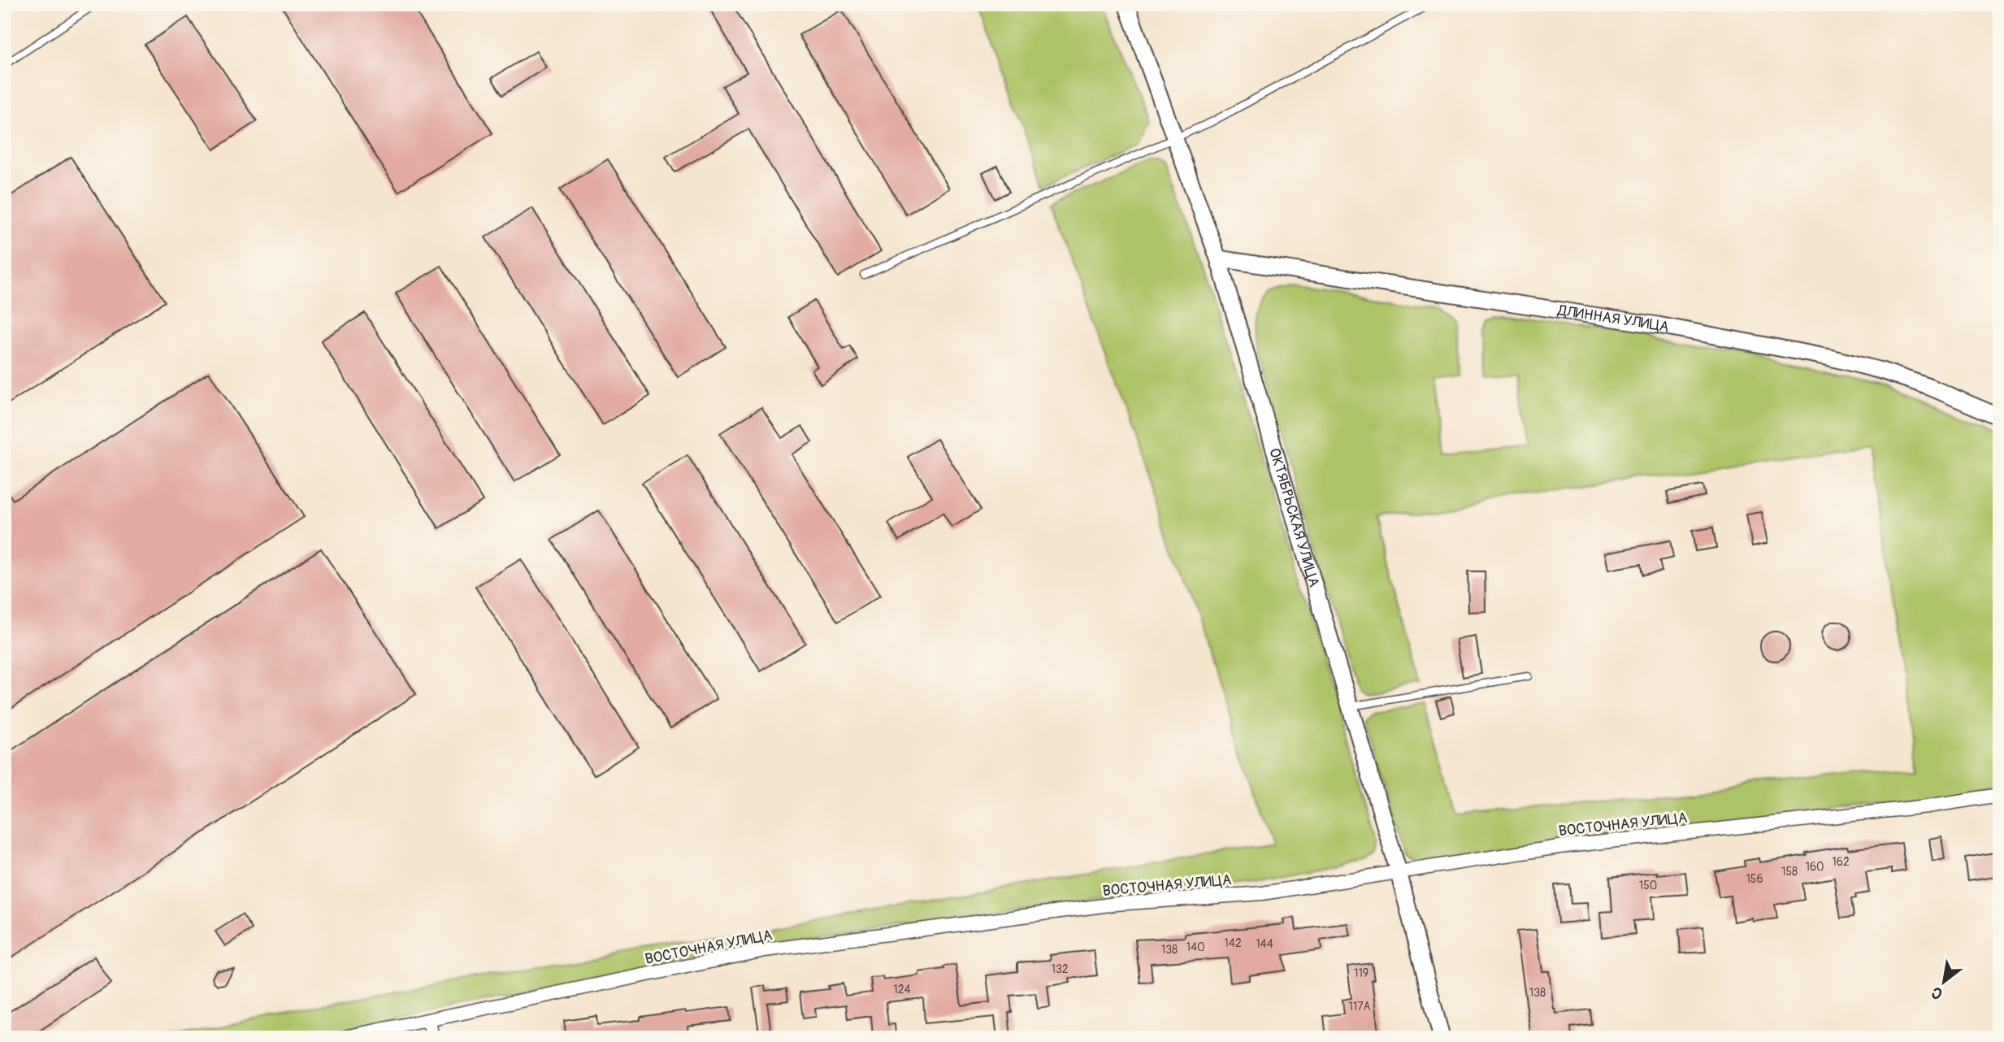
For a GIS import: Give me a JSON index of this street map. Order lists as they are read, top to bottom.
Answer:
{
  "streets": {
    "street": ["ДЛИННАЯ УЛИЦА", "ОКТЯБРЬСКАЯ УЛИЦА", "ВОСТОЧНАЯ УЛИЦА"]
  },
  "crossings": [
    ["ДЛИННАЯ УЛИЦА", "ОКТЯБРЬСКАЯ УЛИЦА"],
    ["ОКТЯБРЬСКАЯ УЛИЦА", "ВОСТОЧНАЯ УЛИЦА"]
  ],
  "house_numbers": [
    "162",
    "160",
    "158",
    "156",
    "150",
    "142",
    "144",
    "140",
    "138",
    "132",
    "119",
    "124",
    "138",
    "117А"
  ],
  "north": "bottom left"
}
